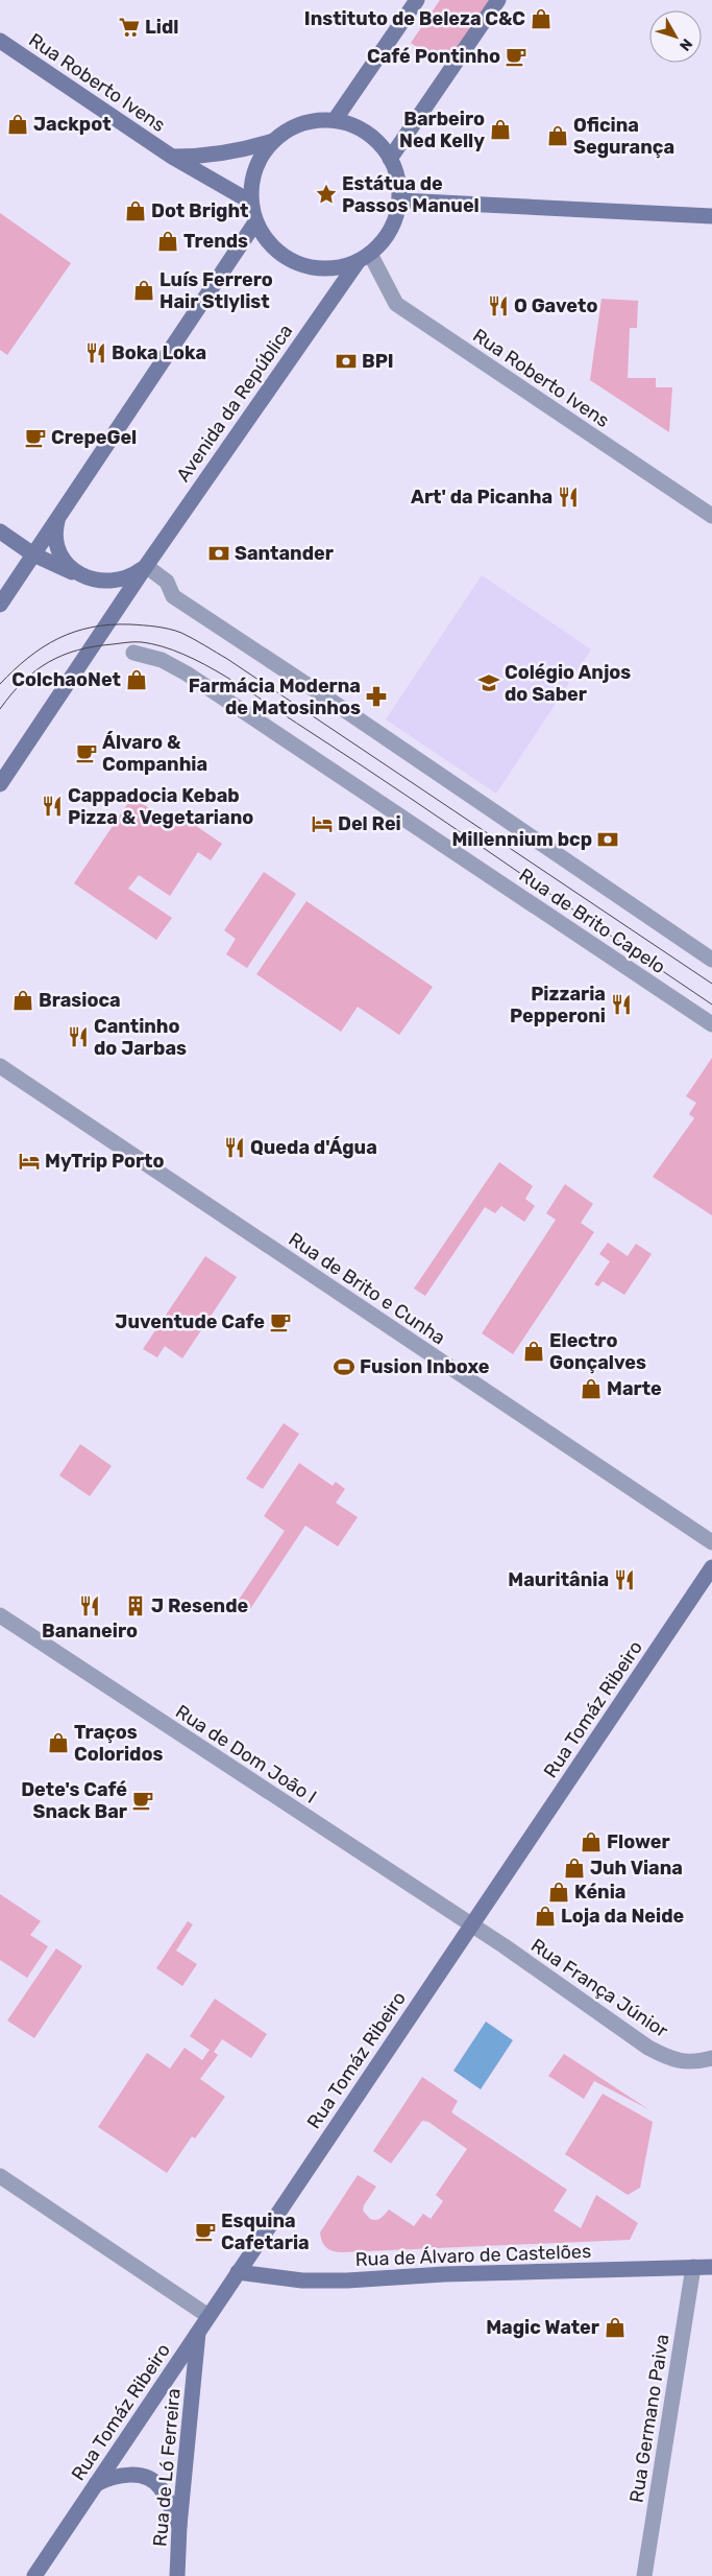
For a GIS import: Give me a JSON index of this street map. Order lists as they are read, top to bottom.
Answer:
{
  "streets": {
    "main road": [
      "Rua Roberto Ivens",
      "Avenida da República",
      "Rua Tomáz Ribeiro",
      "Rua de Álvaro de Castelões",
      "Rua de Ló Ferreira"
    ],
    "street": [
      "Rua de Brito Capelo",
      "Rua de Brito e Cunha",
      "Rua de Dom João I",
      "Rua França Júnior",
      "Rua Germano Paiva"
    ]
  },
  "crossings": [
    ["Rua Roberto Ivens", "Avenida da República"],
    ["Avenida da República", "Rua de Brito Capelo"],
    ["Rua Tomáz Ribeiro", "Rua de Dom João I"],
    ["Rua Tomáz Ribeiro", "Rua França Júnior"],
    ["Rua Tomáz Ribeiro", "Rua de Álvaro de Castelões"],
    ["Rua Tomáz Ribeiro", "Rua de Ló Ferreira"],
    ["Rua de Dom João I", "Rua França Júnior"],
    ["Rua de Álvaro de Castelões", "Rua Germano Paiva"]
  ],
  "places": {
    "shop": [
      "Instituto de Beleza C&C",
      "Jackpot",
      "Barbeiro Ned Kelly",
      "Oficina Segurança",
      "Dot Bright",
      "Trends",
      "Luís Ferrero Hair Stlylist",
      "ColchaoNet",
      "Brasioca",
      "Electro Gonçalves",
      "Marte",
      "Traços Coloridos",
      "Flower",
      "Juh Viana",
      "Kénia",
      "Loja da Neide",
      "Magic Water"
    ],
    "supermarket": ["Lidl"],
    "cafe": [
      "Café Pontinho",
      "CrepeGel",
      "Álvaro & Companhia",
      "Juventude Cafe",
      "Dete's Café Snack Bar",
      "Esquina Cafetaria"
    ],
    "place": ["Estátua de Passos Manuel"],
    "restaurant": [
      "O Gaveto",
      "Boka Loka",
      "Art' da Picanha",
      "Cappadocia Kebab Pizza & Vegetariano",
      "Pizzaria Pepperoni",
      "Cantinho do Jarbas",
      "Queda d'Água",
      "Mauritânia",
      "Bananeiro"
    ],
    "bank": ["BPI", "Santander", "Millennium bcp"],
    "school or university": ["Colégio Anjos do Saber"],
    "pharmacy": ["Farmácia Moderna de Matosinhos"],
    "hotel": ["Del Rei", "MyTrip Porto"],
    "sports": ["Fusion Inboxe"],
    "building": ["J Resende"]
  },
  "north": "bottom right"
}
